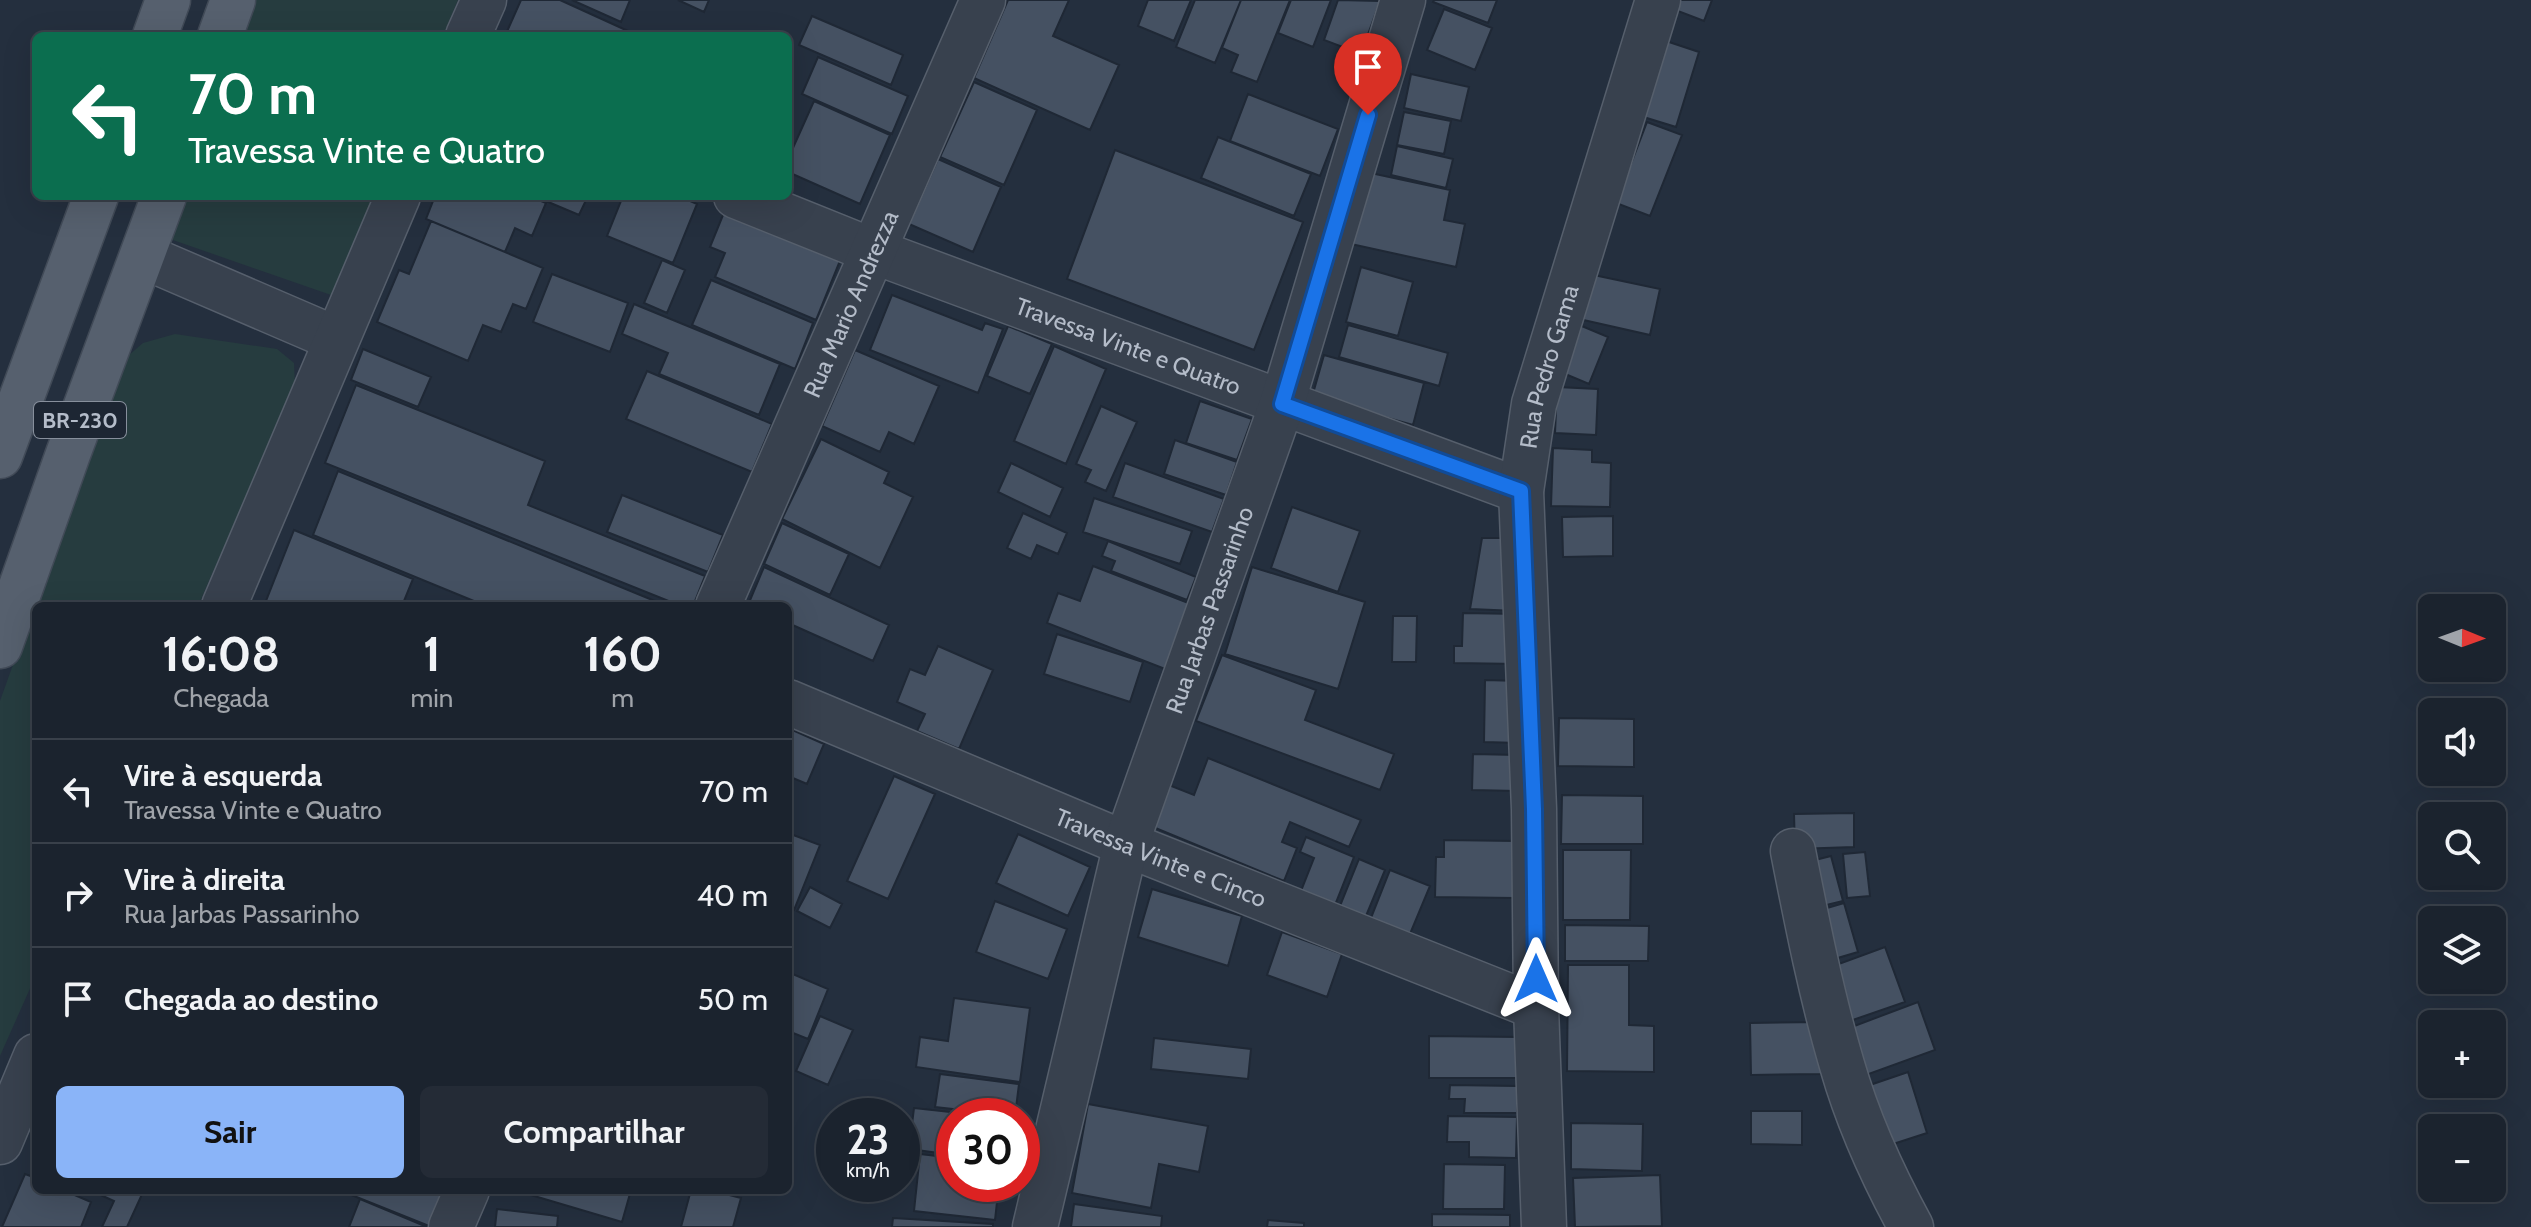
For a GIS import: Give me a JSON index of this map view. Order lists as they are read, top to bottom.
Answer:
{
  "streets": {
    "main road": ["BR-230"],
    "street": [
      "Rua Mario Andrezza",
      "Travessa Vinte e Quatro",
      "Rua Pedro Gama",
      "Rua Jarbas Passarinho",
      "Travessa Vinte e Cinco"
    ]
  },
  "crossings": [
    ["Rua Mario Andrezza", "Travessa Vinte e Quatro"],
    ["Travessa Vinte e Quatro", "Rua Pedro Gama"],
    ["Travessa Vinte e Quatro", "Rua Jarbas Passarinho"],
    ["Rua Pedro Gama", "Travessa Vinte e Cinco"],
    ["Rua Jarbas Passarinho", "Travessa Vinte e Cinco"]
  ],
  "north": "right",
  "page": {
    "turn": ["70 m", "Travessa Vinte e Quatro"],
    "map_buttons": ["+", "−"],
    "eta": [
      "16:08",
      "Chegada",
      "1",
      "min",
      "160",
      "m"
    ],
    "list": [
      {
        "name": "Vire à esquerda",
        "note": "Travessa Vinte e Quatro",
        "value": "70 m"
      },
      {
        "name": "Vire à direita",
        "note": "Rua Jarbas Passarinho",
        "value": "40 m"
      },
      {
        "name": "Chegada ao destino",
        "value": "50 m"
      }
    ],
    "buttons": ["Sair", "Compartilhar"],
    "speed": "23 km/h",
    "limit": "30"
  }
}
